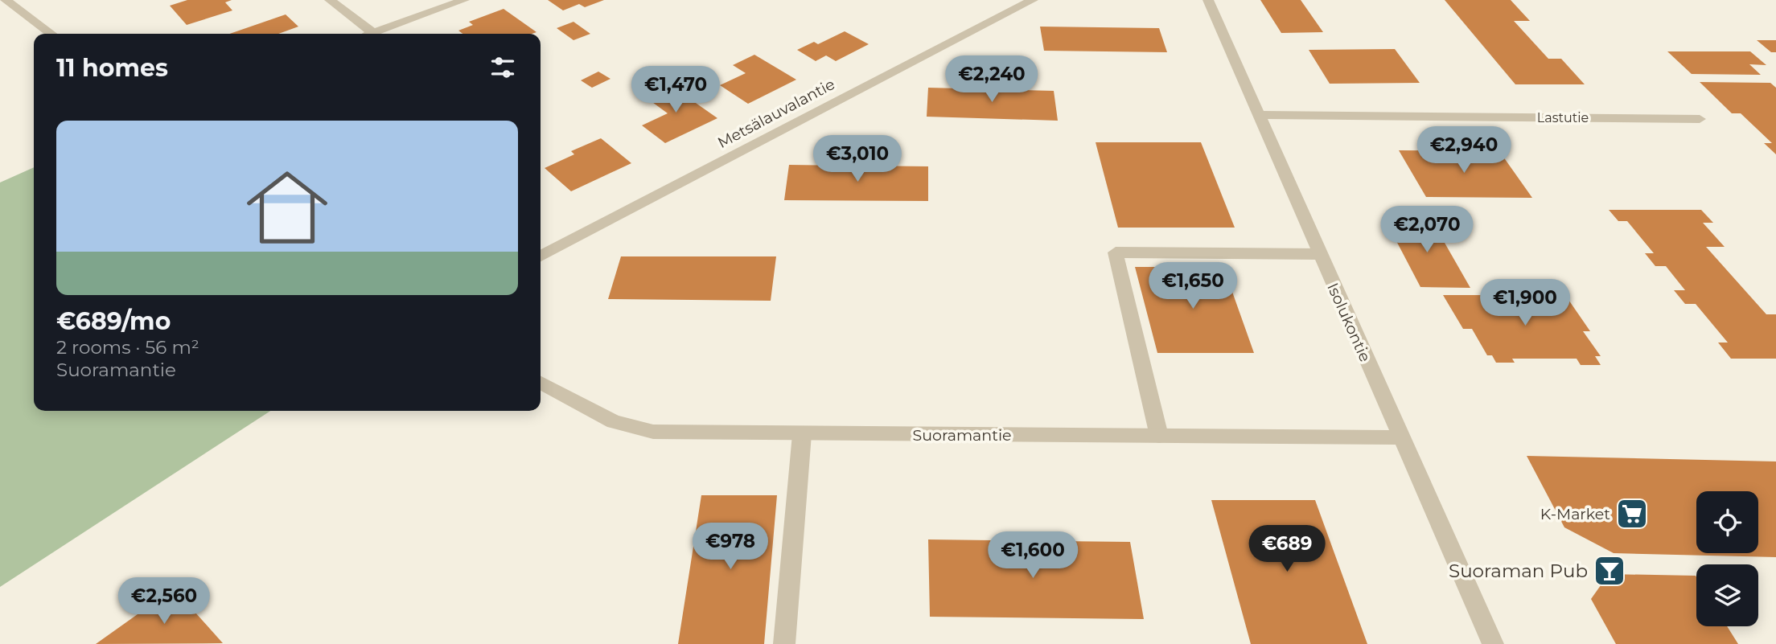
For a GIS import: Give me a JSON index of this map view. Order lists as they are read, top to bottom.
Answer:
{
  "streets": {
    "street": [
      "Metsälauvalantie",
      "Lastutie",
      "Isolukontie",
      "Suoramantie"
    ]
  },
  "crossings": [
    ["Lastutie", "Isolukontie"],
    ["Isolukontie", "Suoramantie"]
  ],
  "places": {
    "supermarket": ["K-Market"],
    "bar": ["Suoraman Pub"]
  },
  "page": {
    "heading": "11 homes",
    "price": [
      "€2,240",
      "€1,470",
      "€2,940",
      "€3,010",
      "€2,070",
      "€1,650",
      "€1,900",
      "€978",
      "€689",
      "€1,600",
      "€2,560"
    ],
    "list": [
      {
        "name": "€689/mo",
        "note": "2 rooms · 56 m² · Suoramantie"
      }
    ]
  }
}
